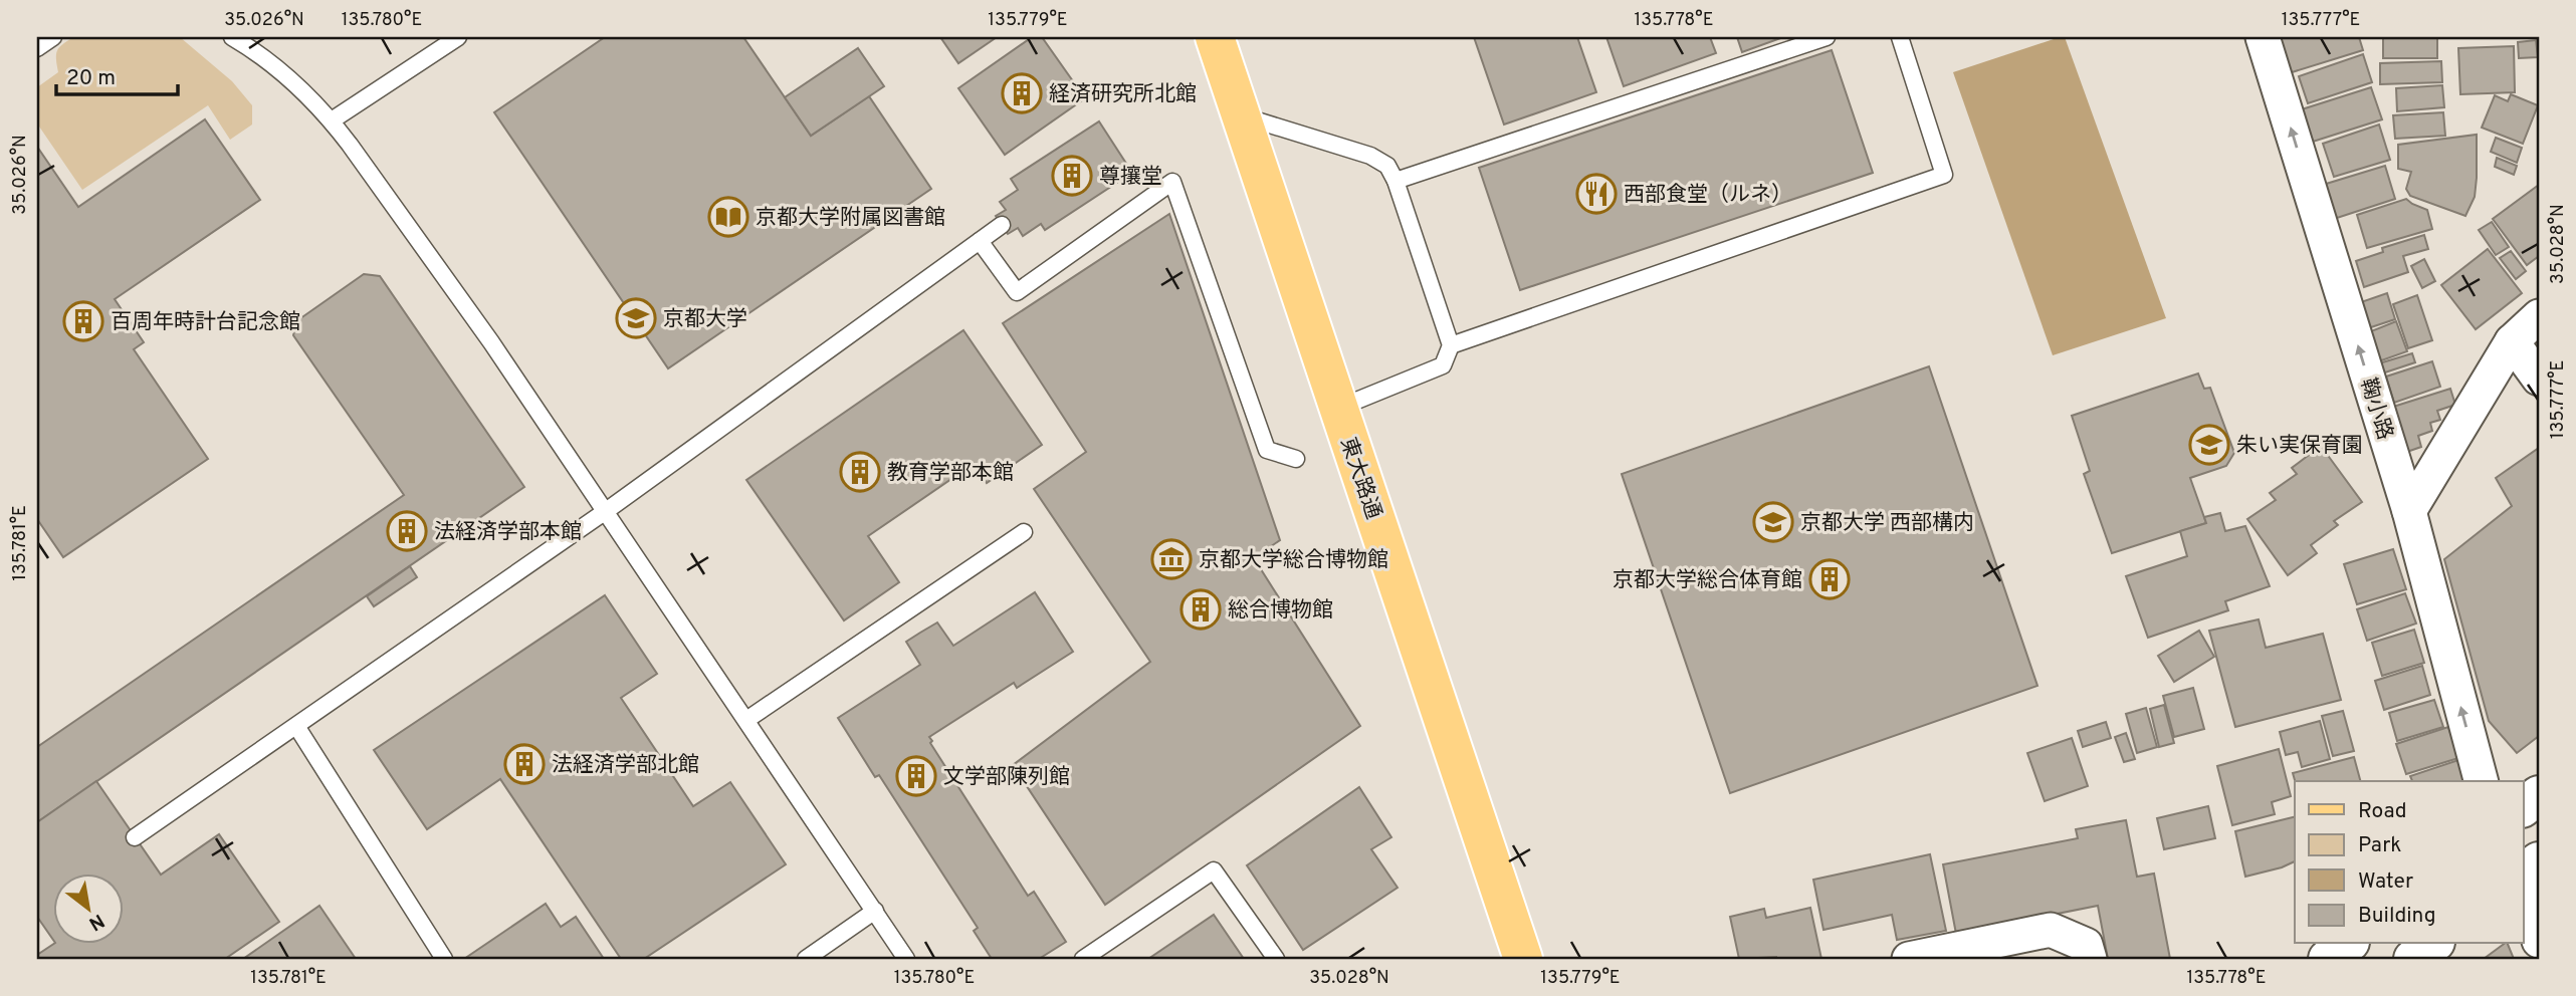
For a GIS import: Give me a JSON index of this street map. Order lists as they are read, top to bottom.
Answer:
{
  "streets": {
    "main road": ["東大路通"],
    "street": ["鞠小路"]
  },
  "one_way": ["鞠小路"],
  "places": {
    "building": [
      "経済研究所北館",
      "尊攘堂",
      "百周年時計台記念館",
      "教育学部本館",
      "法経済学部本館",
      "京都大学総合体育館",
      "総合博物館",
      "法経済学部北館",
      "文学部陳列館"
    ],
    "restaurant": ["西部食堂（ルネ）"],
    "library": ["京都大学附属図書館"],
    "school or university": ["京都大学", "朱い実保育園", "京都大学 西部構内"],
    "museum": ["京都大学総合博物館"]
  },
  "legend": [
    "Road",
    "Park",
    "Water",
    "Building"
  ],
  "scale_bar": "20 m",
  "north": "bottom right",
  "coordinates": [
    "35.026°N",
    "135.780°E",
    "135.779°E",
    "135.778°E",
    "135.777°E",
    "35.028°N",
    "135.781°E"
  ]
}
